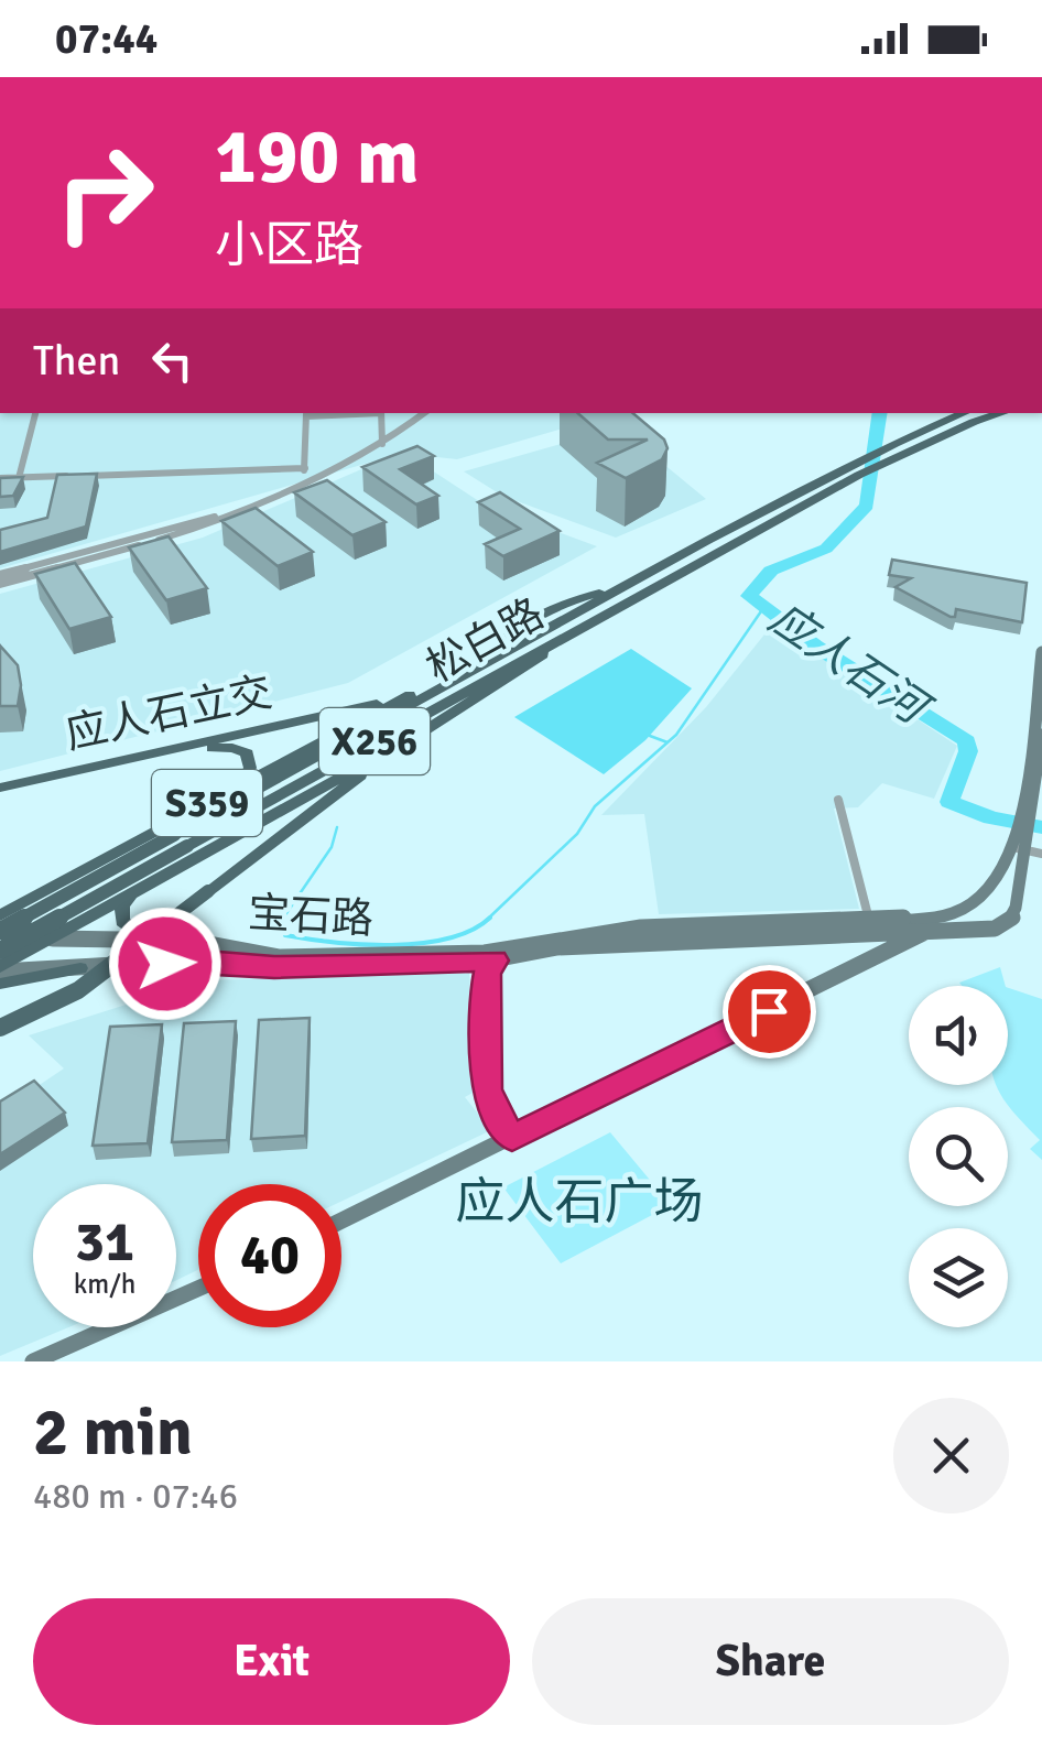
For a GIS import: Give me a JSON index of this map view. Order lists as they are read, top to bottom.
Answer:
{
  "streets": {
    "main road": [
      "松白路",
      "应人石立交",
      "X256",
      "S359",
      "宝石路"
    ]
  },
  "crossings": [
    ["松白路", "S359"],
    ["应人石立交", "S359"],
    ["S359", "宝石路"]
  ],
  "water": ["应人石河"],
  "parks": ["应人石广场"],
  "page": {
    "status": "07:44",
    "turn": ["190 m", "小区路"],
    "then": "Then",
    "speed": "31 km/h",
    "limit": "40",
    "heading": ["2 min", "480 m · 07:46"],
    "buttons": ["Exit", "Share"]
  }
}
